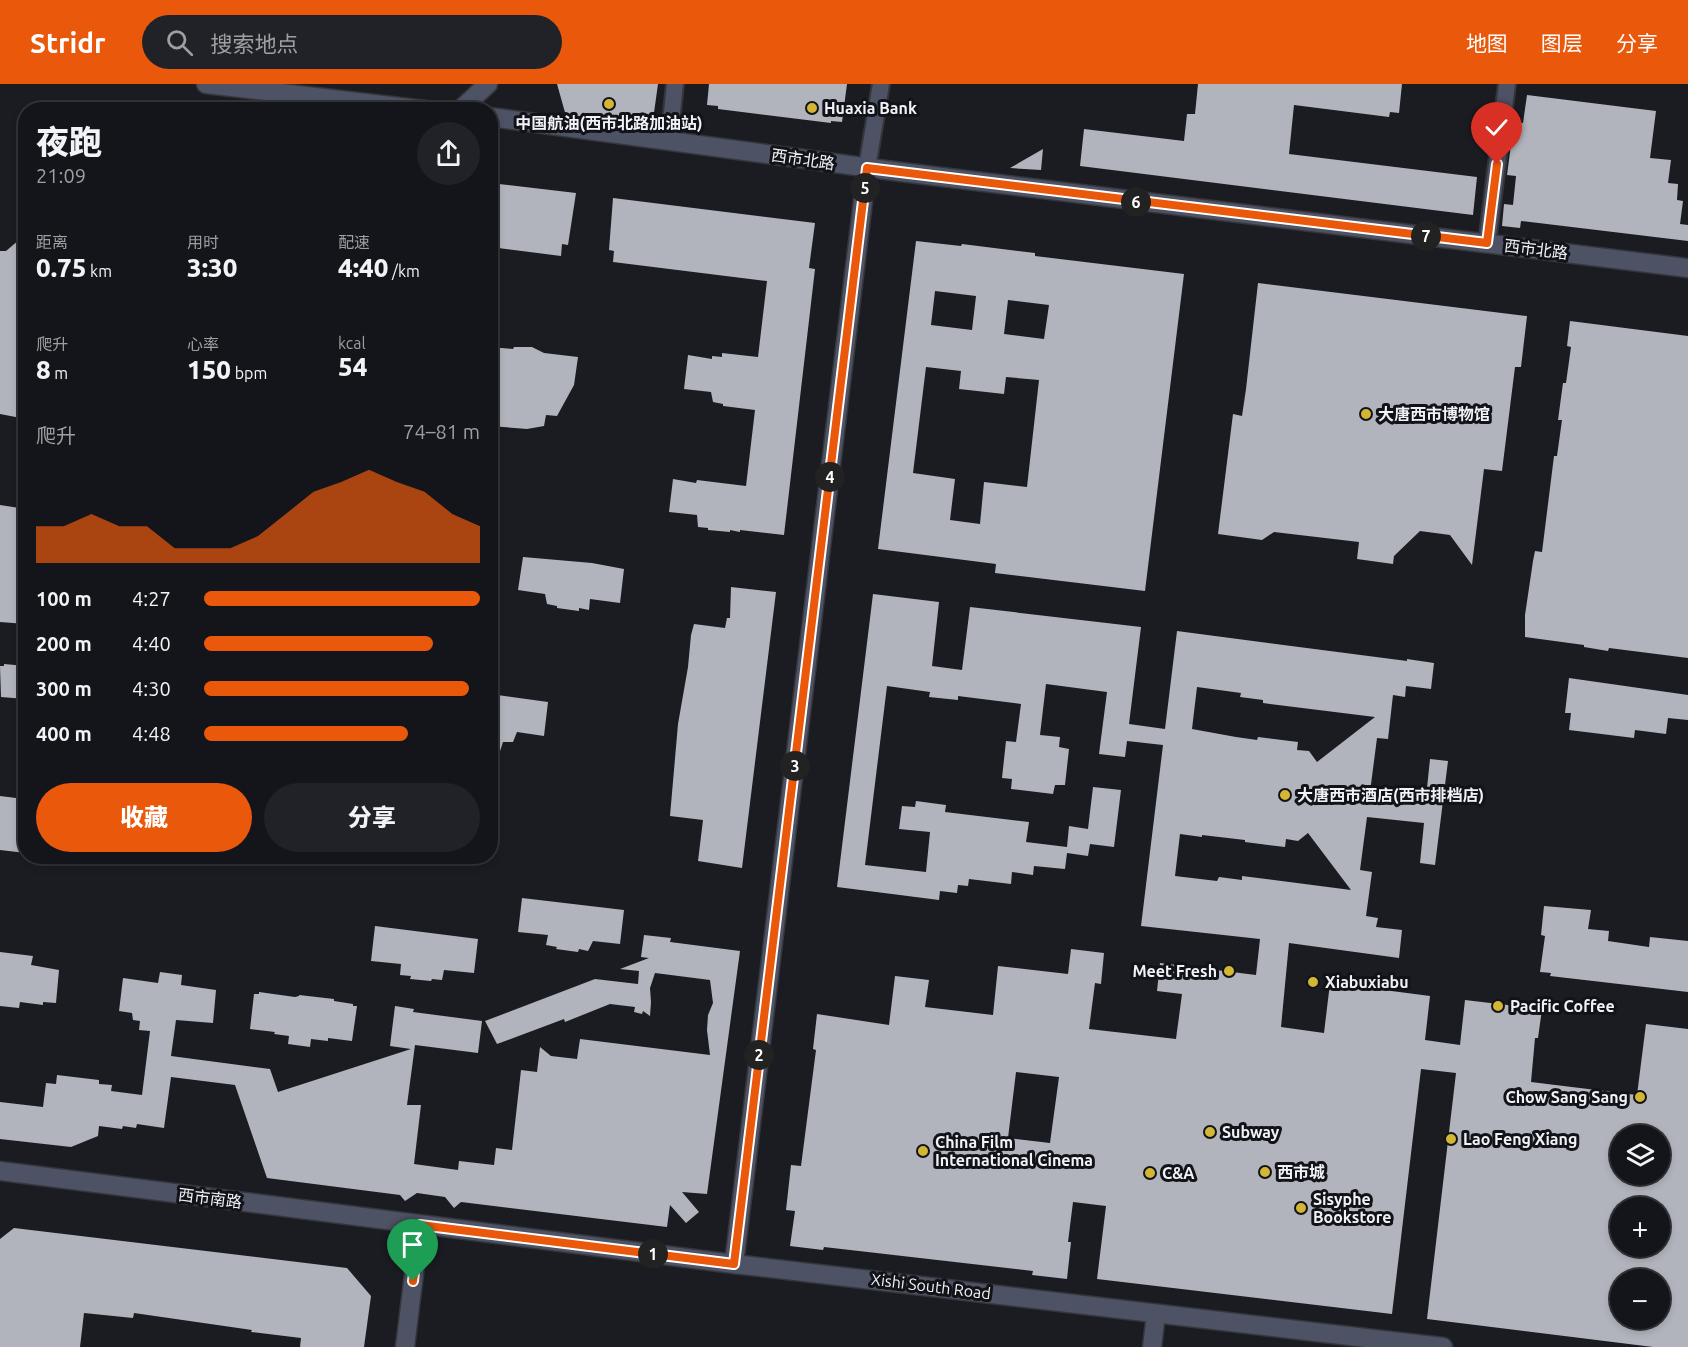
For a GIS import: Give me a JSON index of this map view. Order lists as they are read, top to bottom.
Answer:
{
  "streets": {
    "street": ["西市北路", "西市南路", "Xishi South Road"]
  },
  "crossings": [
    ["西市南路", "Xishi South Road"]
  ],
  "places": [
    "中国航油(西市北路加油站)",
    "Huaxia Bank",
    "大唐西市博物馆",
    "大唐西市酒店(西市排档店)",
    "Meet Fresh",
    "Xiabuxiabu",
    "Pacific Coffee",
    "Chow Sang Sang",
    "Subway",
    "Lao Feng Xiang",
    "China Film International Cinema",
    "西市城",
    "C&A",
    "Sisyphe Bookstore"
  ],
  "page": {
    "header": "Stridr",
    "search": "搜索地点",
    "nav": ["地图", "图层", "分享"],
    "heading": ["夜跑", "21:09"],
    "pins": [
      "5",
      "6",
      "7",
      "4",
      "3",
      "2",
      "1"
    ],
    "stats": [
      ["距离", "0.75 km"],
      ["用时", "3:30"],
      ["配速", "4:40 /km"],
      ["爬升", "8 m"],
      ["心率", "150 bpm"],
      ["kcal", "54"]
    ],
    "chart": ["爬升", "74–81 m"],
    "list": [
      {
        "name": "100 m",
        "note": "4:27"
      },
      {
        "name": "200 m",
        "note": "4:40"
      },
      {
        "name": "300 m",
        "note": "4:30"
      },
      {
        "name": "400 m",
        "note": "4:48"
      }
    ],
    "buttons": ["收藏", "分享"],
    "map_buttons": ["+", "−"]
  }
}
